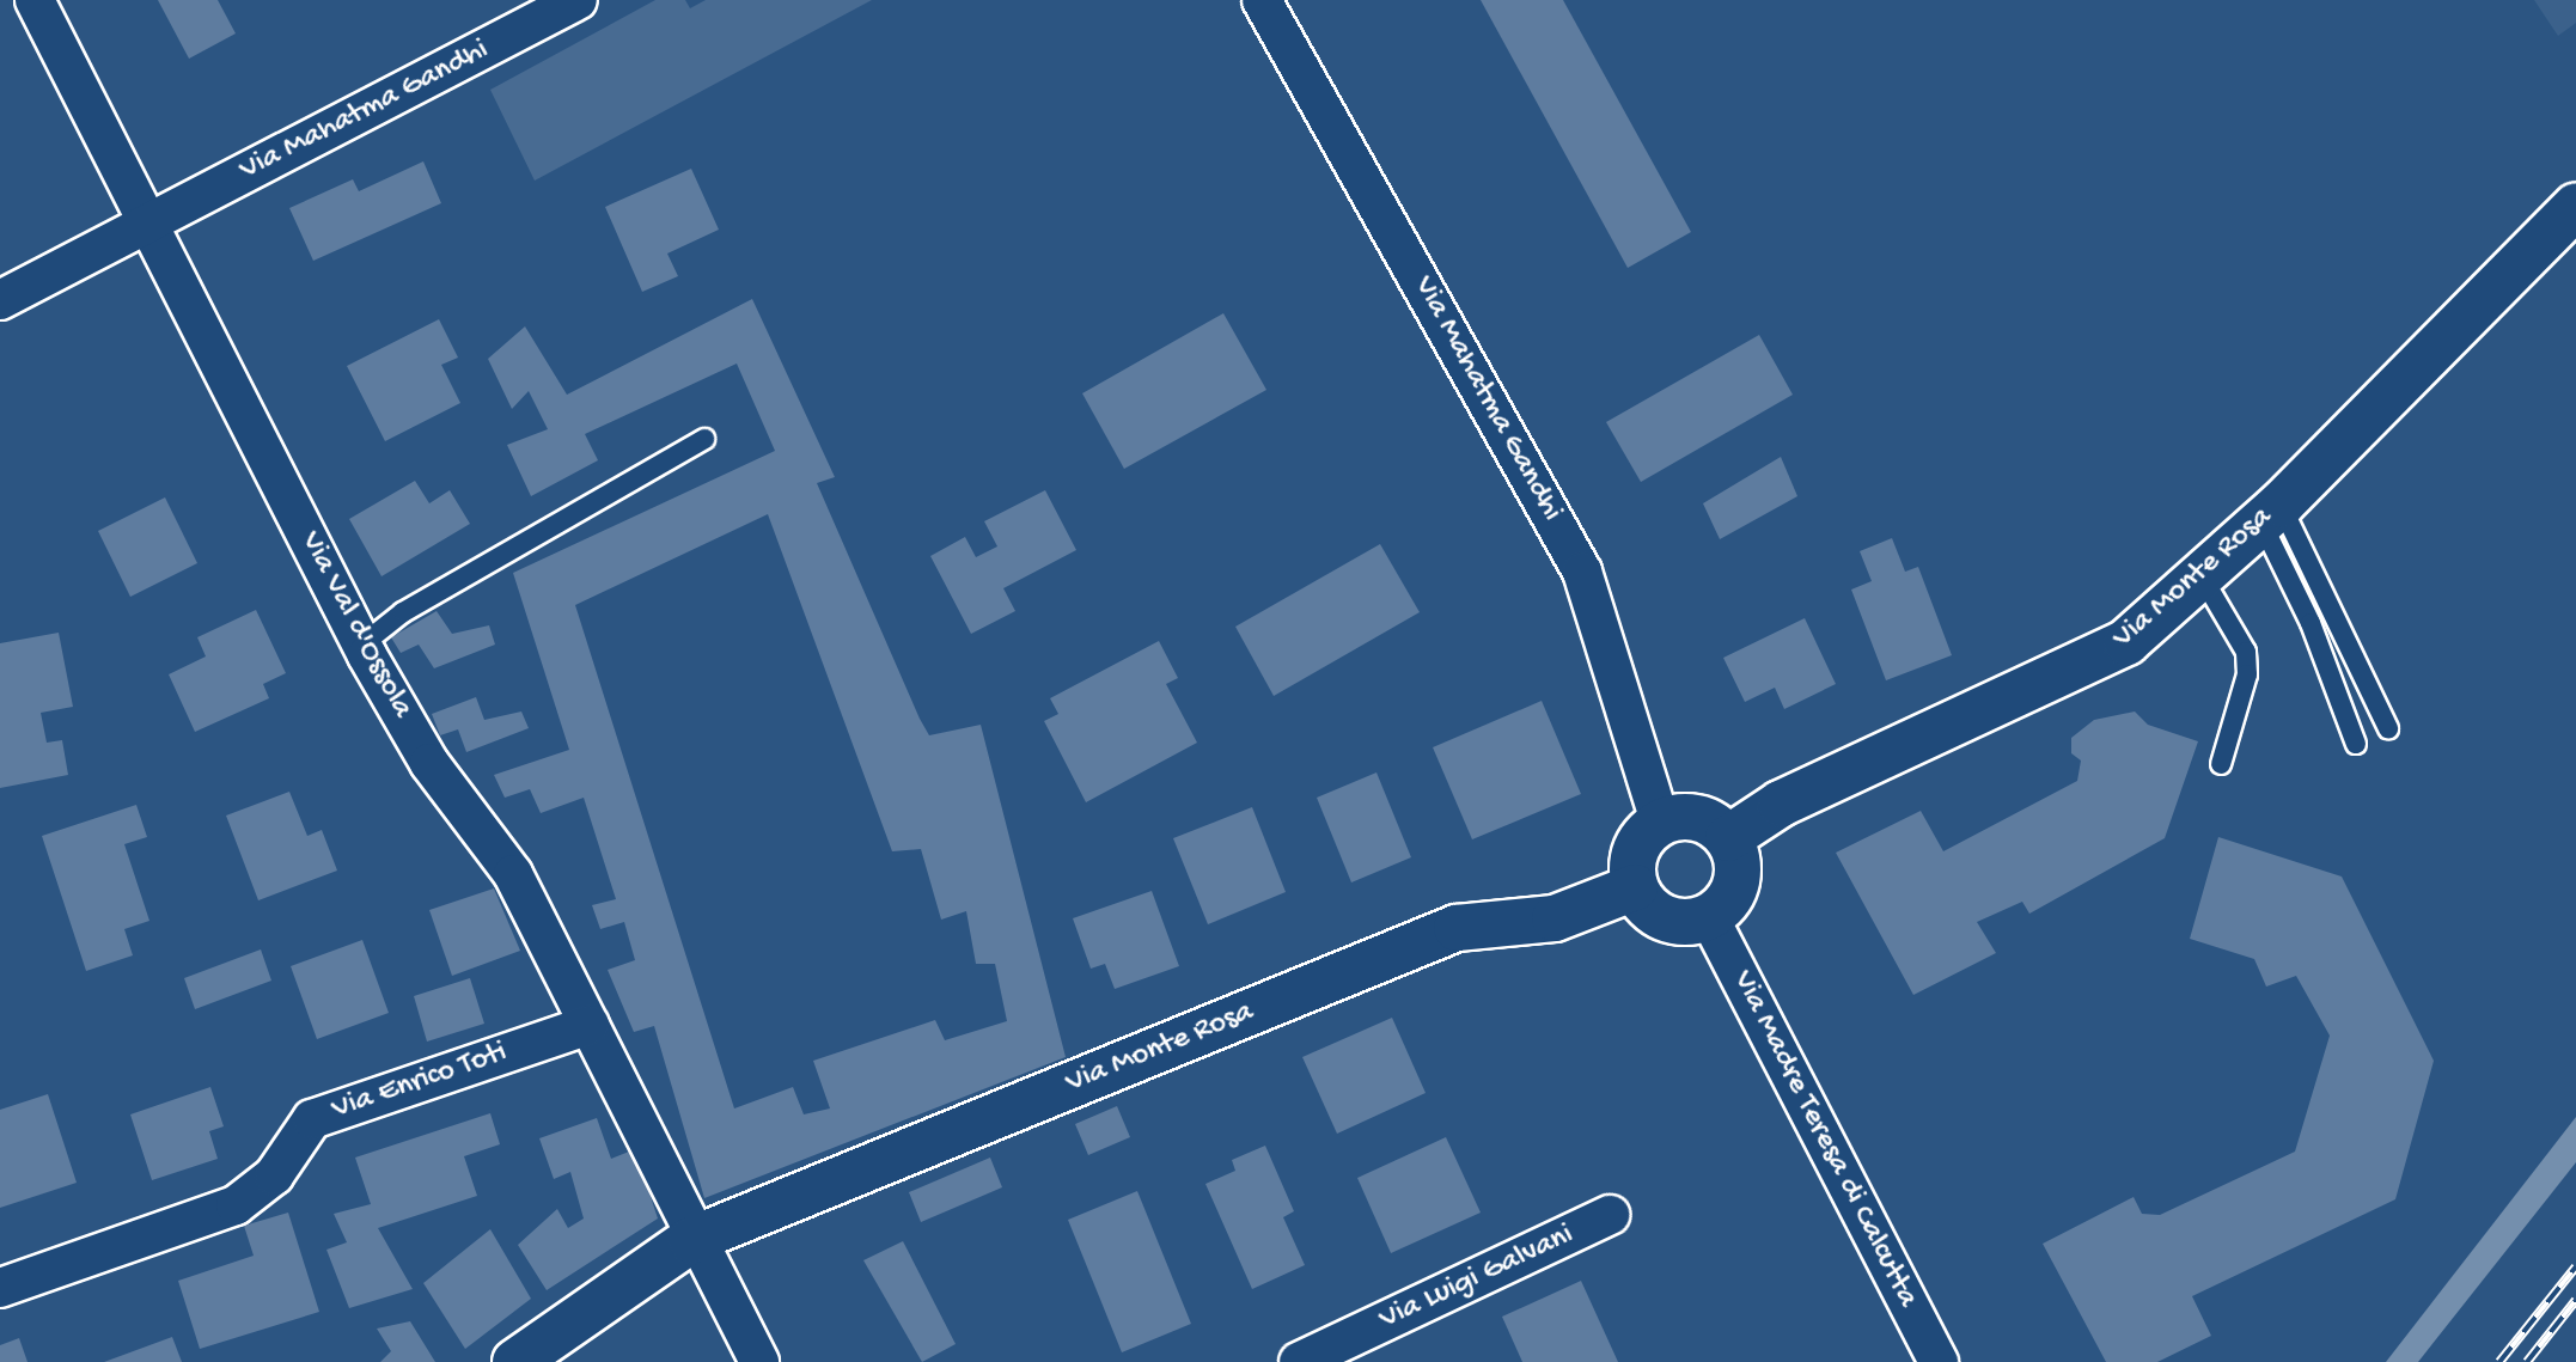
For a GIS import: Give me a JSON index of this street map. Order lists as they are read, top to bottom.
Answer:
{
  "streets": {
    "street": [
      "Via Mahatma Gandhi",
      "Via Monte Rosa",
      "Via Val d'Ossola",
      "Via Enrico Toti",
      "Via Madre Teresa di Calcutta",
      "Via Luigi Galvani"
    ]
  },
  "crossings": [
    ["Via Mahatma Gandhi", "Via Monte Rosa"],
    ["Via Mahatma Gandhi", "Via Val d'Ossola"],
    ["Via Mahatma Gandhi", "Via Madre Teresa di Calcutta"],
    ["Via Monte Rosa", "Via Val d'Ossola"],
    ["Via Monte Rosa", "Via Madre Teresa di Calcutta"],
    ["Via Val d'Ossola", "Via Enrico Toti"]
  ]
}
